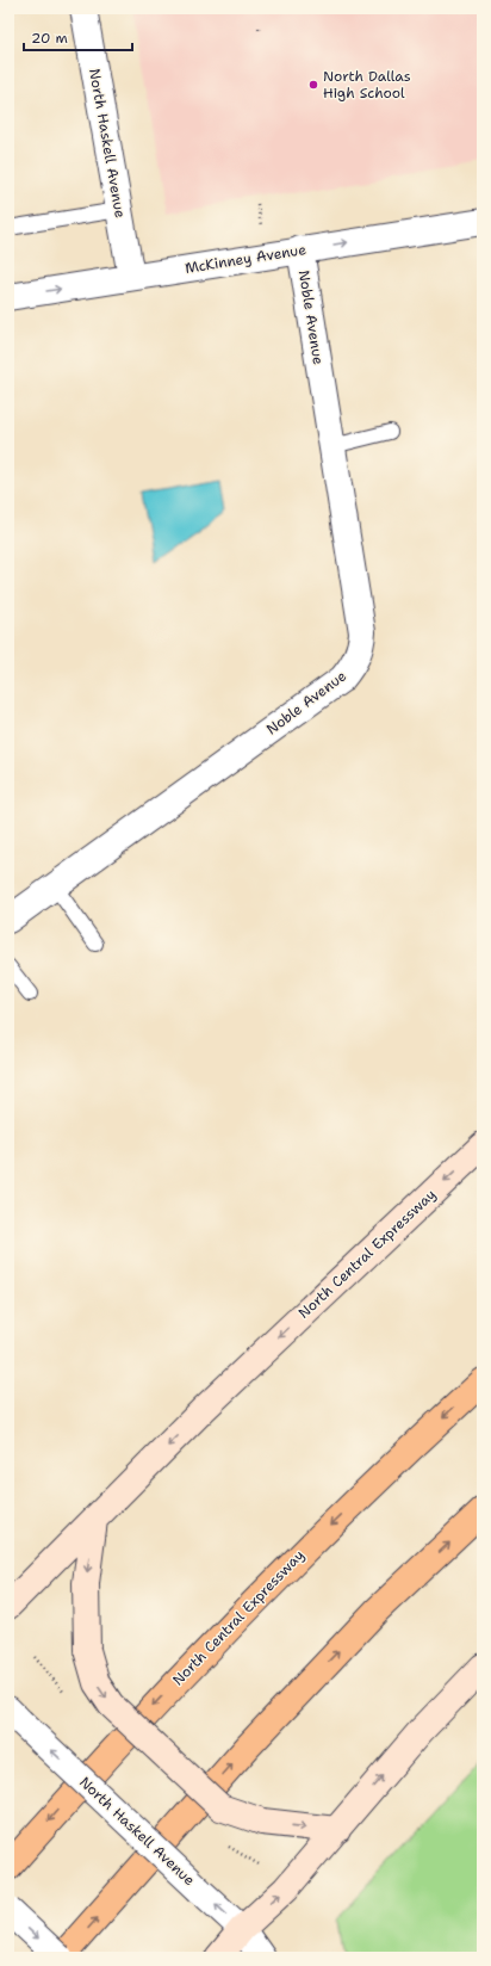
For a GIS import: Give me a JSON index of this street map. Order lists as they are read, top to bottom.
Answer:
{
  "streets": {
    "highway": ["North Central Expressway"],
    "street": ["North Haskell Avenue", "McKinney Avenue", "Noble Avenue"]
  },
  "crossings": [
    ["North Haskell Avenue", "McKinney Avenue"],
    ["McKinney Avenue", "Noble Avenue"]
  ],
  "one_way": ["North Haskell Avenue", "McKinney Avenue"],
  "places": ["North Dallas High School"],
  "scale_bar": "20 m"
}
